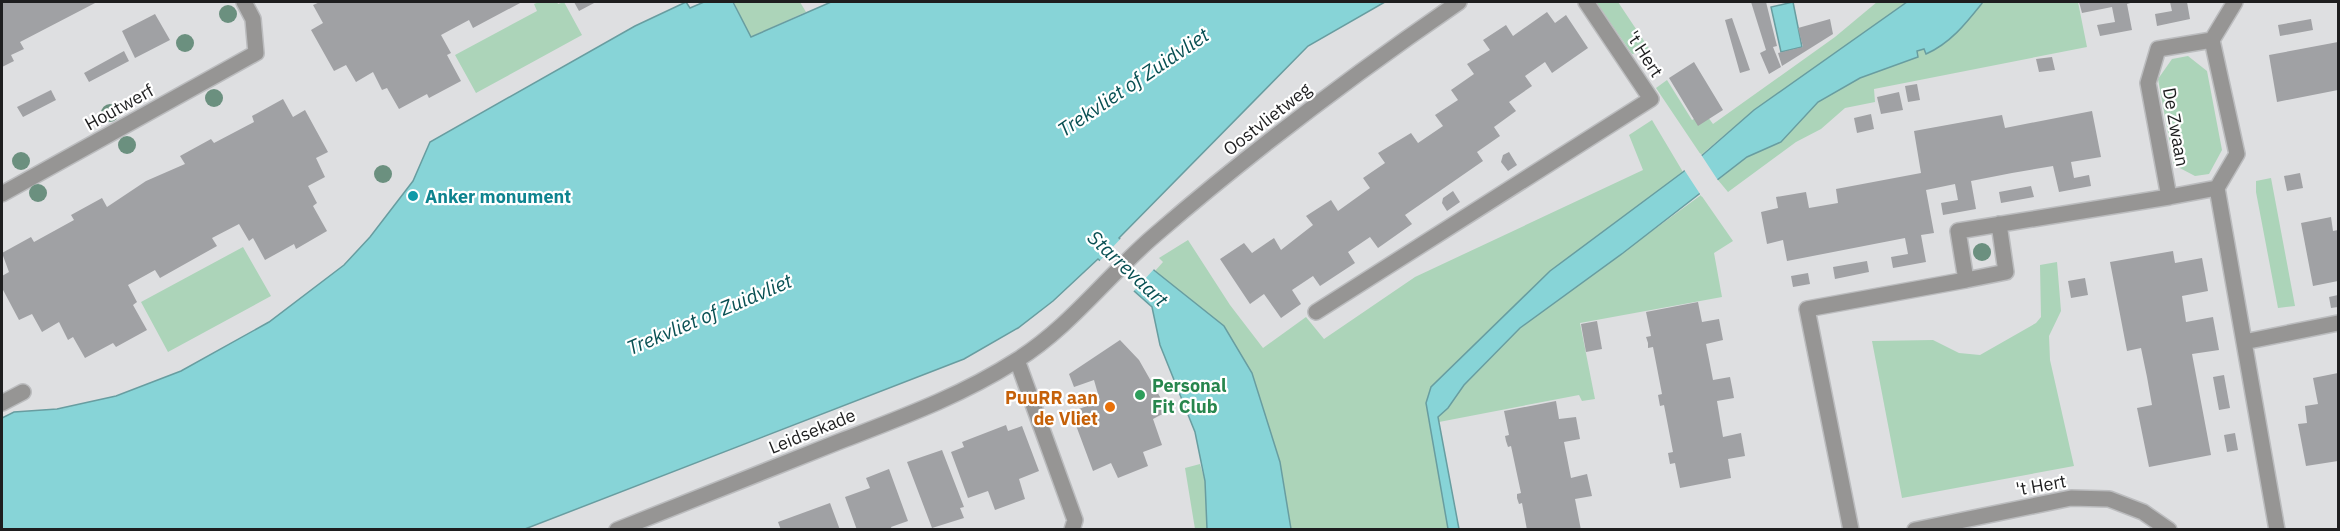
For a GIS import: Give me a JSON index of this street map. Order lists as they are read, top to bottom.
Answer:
{
  "streets": {
    "street": [
      "'t Hert",
      "Houtwerf",
      "Oostvlietweg",
      "De Zwaan",
      "Leidsekade"
    ]
  },
  "crossings": [
    ["Oostvlietweg", "Leidsekade"]
  ],
  "water": ["Trekvliet of Zuidvliet", "Starrevaart"],
  "places": ["Anker monument", "Personal Fit Club", "PuuRR aan de Vliet"]
}
